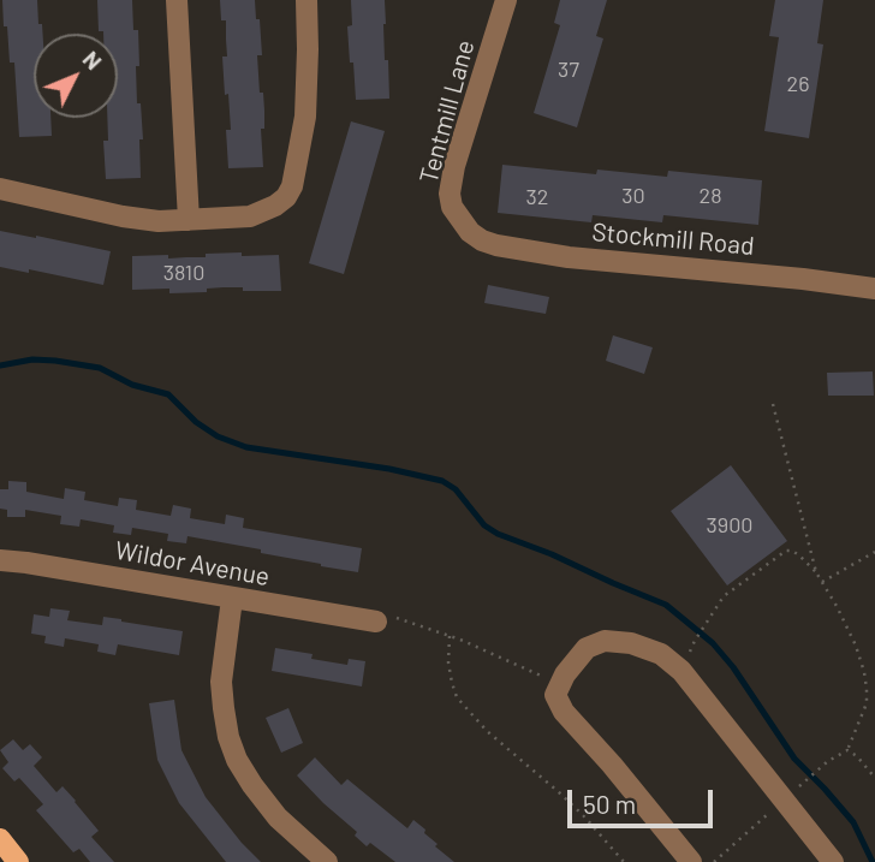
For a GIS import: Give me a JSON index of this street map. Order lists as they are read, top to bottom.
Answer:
{
  "streets": {
    "street": ["Tentmill Lane", "Stockmill Road", "Wildor Avenue"]
  },
  "crossings": [
    ["Tentmill Lane", "Stockmill Road"]
  ],
  "house_numbers": [
    "37",
    "26",
    "30",
    "28",
    "32",
    "3810",
    "3900"
  ],
  "scale_bar": "50 m",
  "north": "top right"
}
